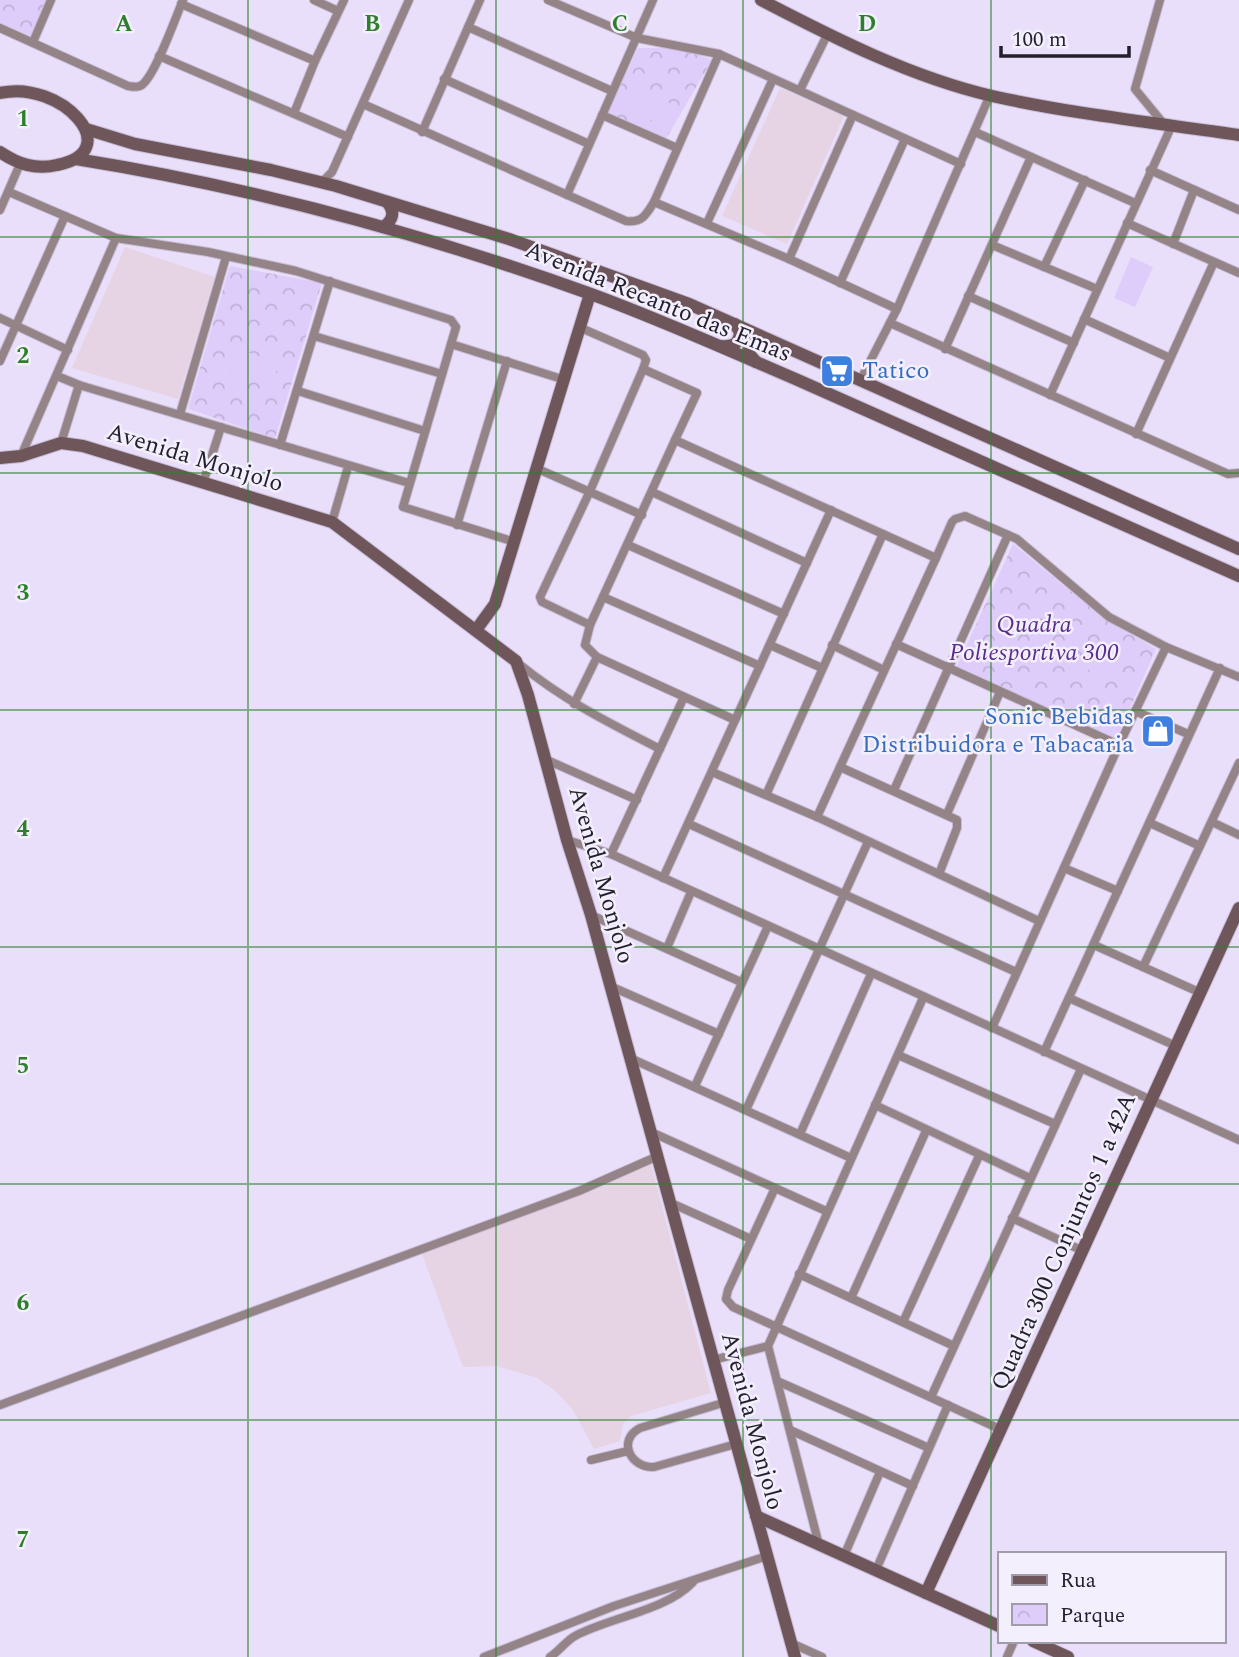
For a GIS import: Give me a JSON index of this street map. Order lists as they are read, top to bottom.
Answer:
{
  "streets": {
    "street": ["Avenida Recanto das Emas", "Avenida Monjolo", "Quadra 300 Conjuntos 1 a 42A"]
  },
  "parks": ["Quadra Poliesportiva 300"],
  "places": {
    "supermarket": ["Tatico"],
    "shop": ["Sonic Bebidas Distribuidora e Tabacaria"]
  },
  "legend": ["Rua", "Parque"],
  "scale_bar": "100 m",
  "grid": {
    "columns": [
      "A",
      "B",
      "C",
      "D"
    ],
    "rows": [
      "1",
      "2",
      "3",
      "4",
      "5",
      "6",
      "7"
    ]
  }
}
